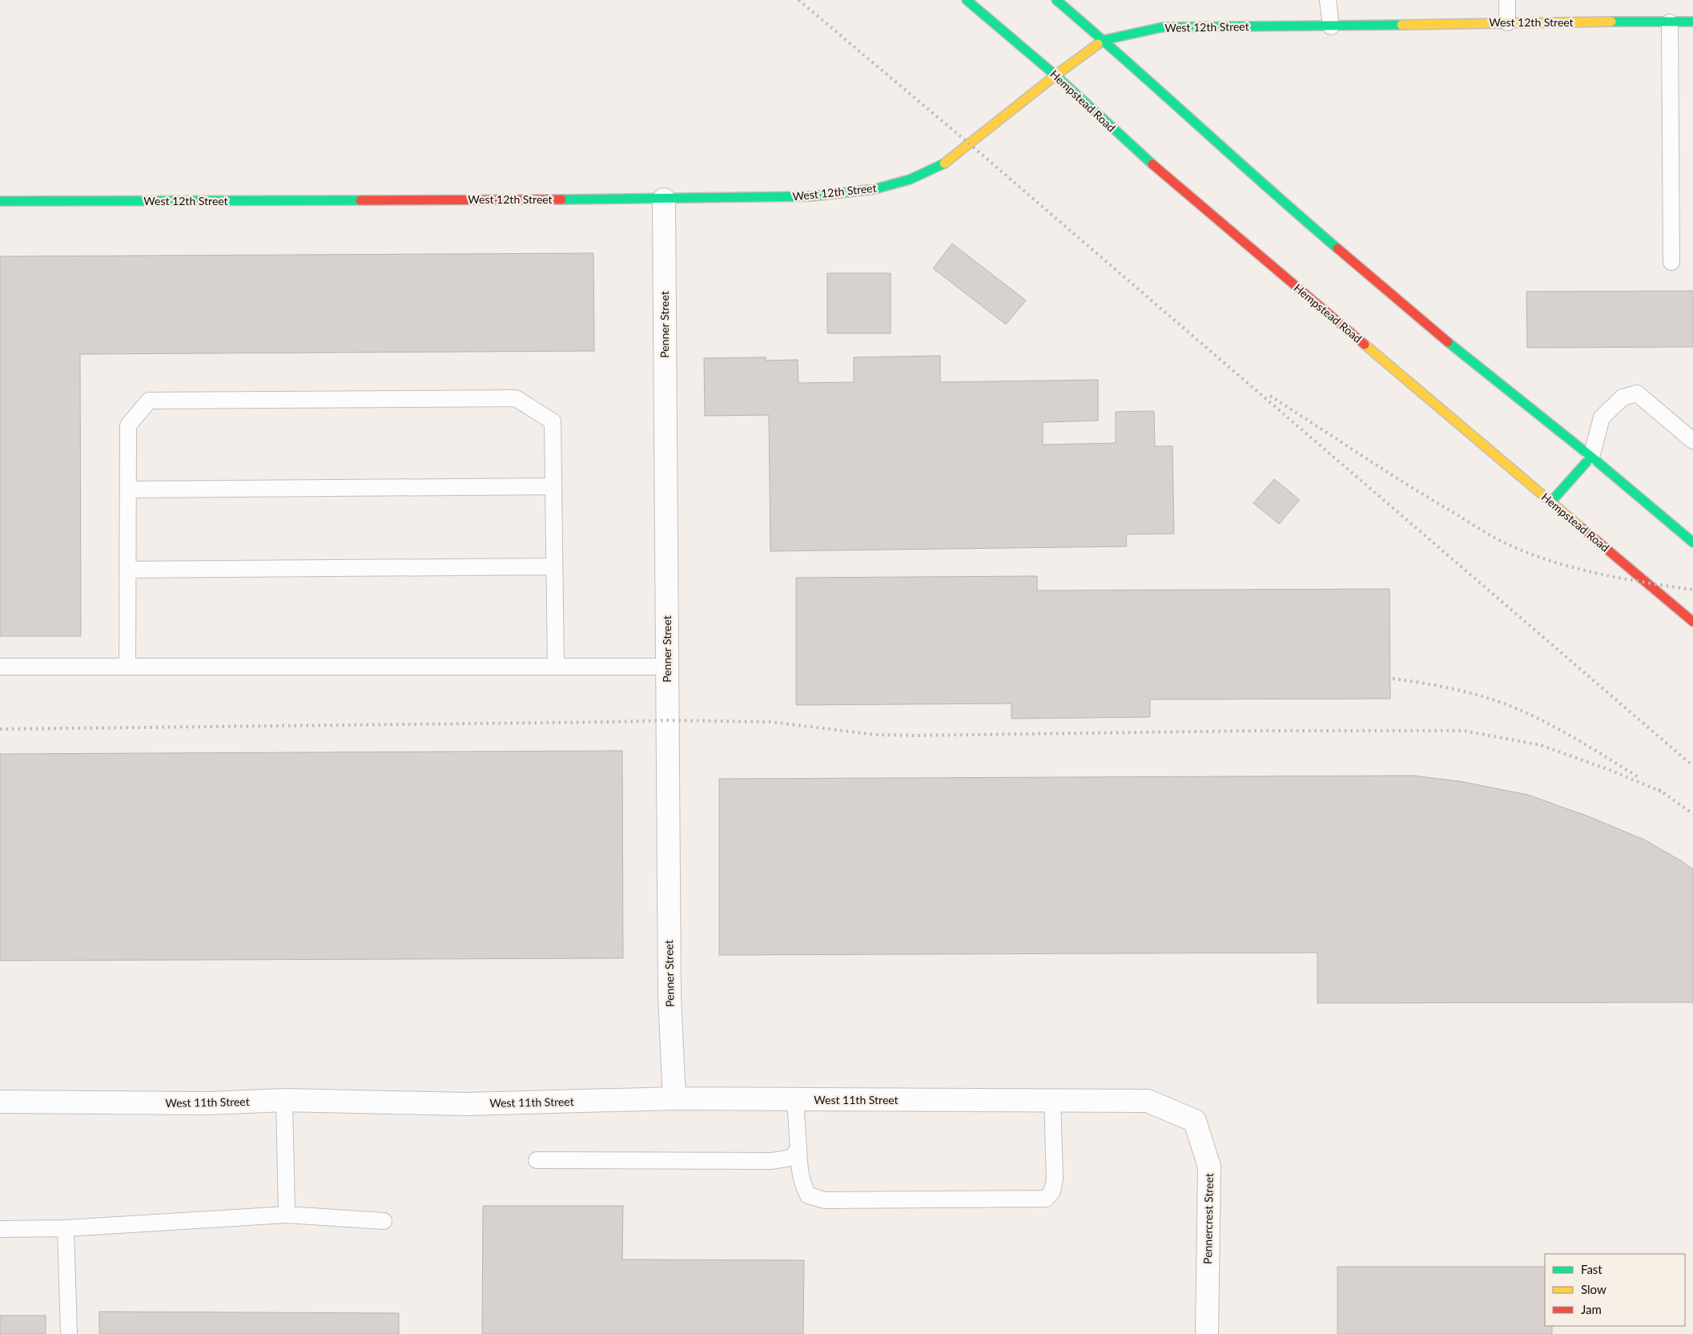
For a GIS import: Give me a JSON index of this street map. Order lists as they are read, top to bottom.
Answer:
{
  "streets": {
    "main road": ["West 12th Street", "Hempstead Road"],
    "street": ["Penner Street", "West 11th Street", "Pennercrest Street"]
  },
  "crossings": [
    ["West 12th Street", "Hempstead Road"],
    ["West 12th Street", "Penner Street"],
    ["Penner Street", "West 11th Street"],
    ["West 11th Street", "Pennercrest Street"]
  ],
  "legend": ["Fast", "Slow", "Jam"]
}
